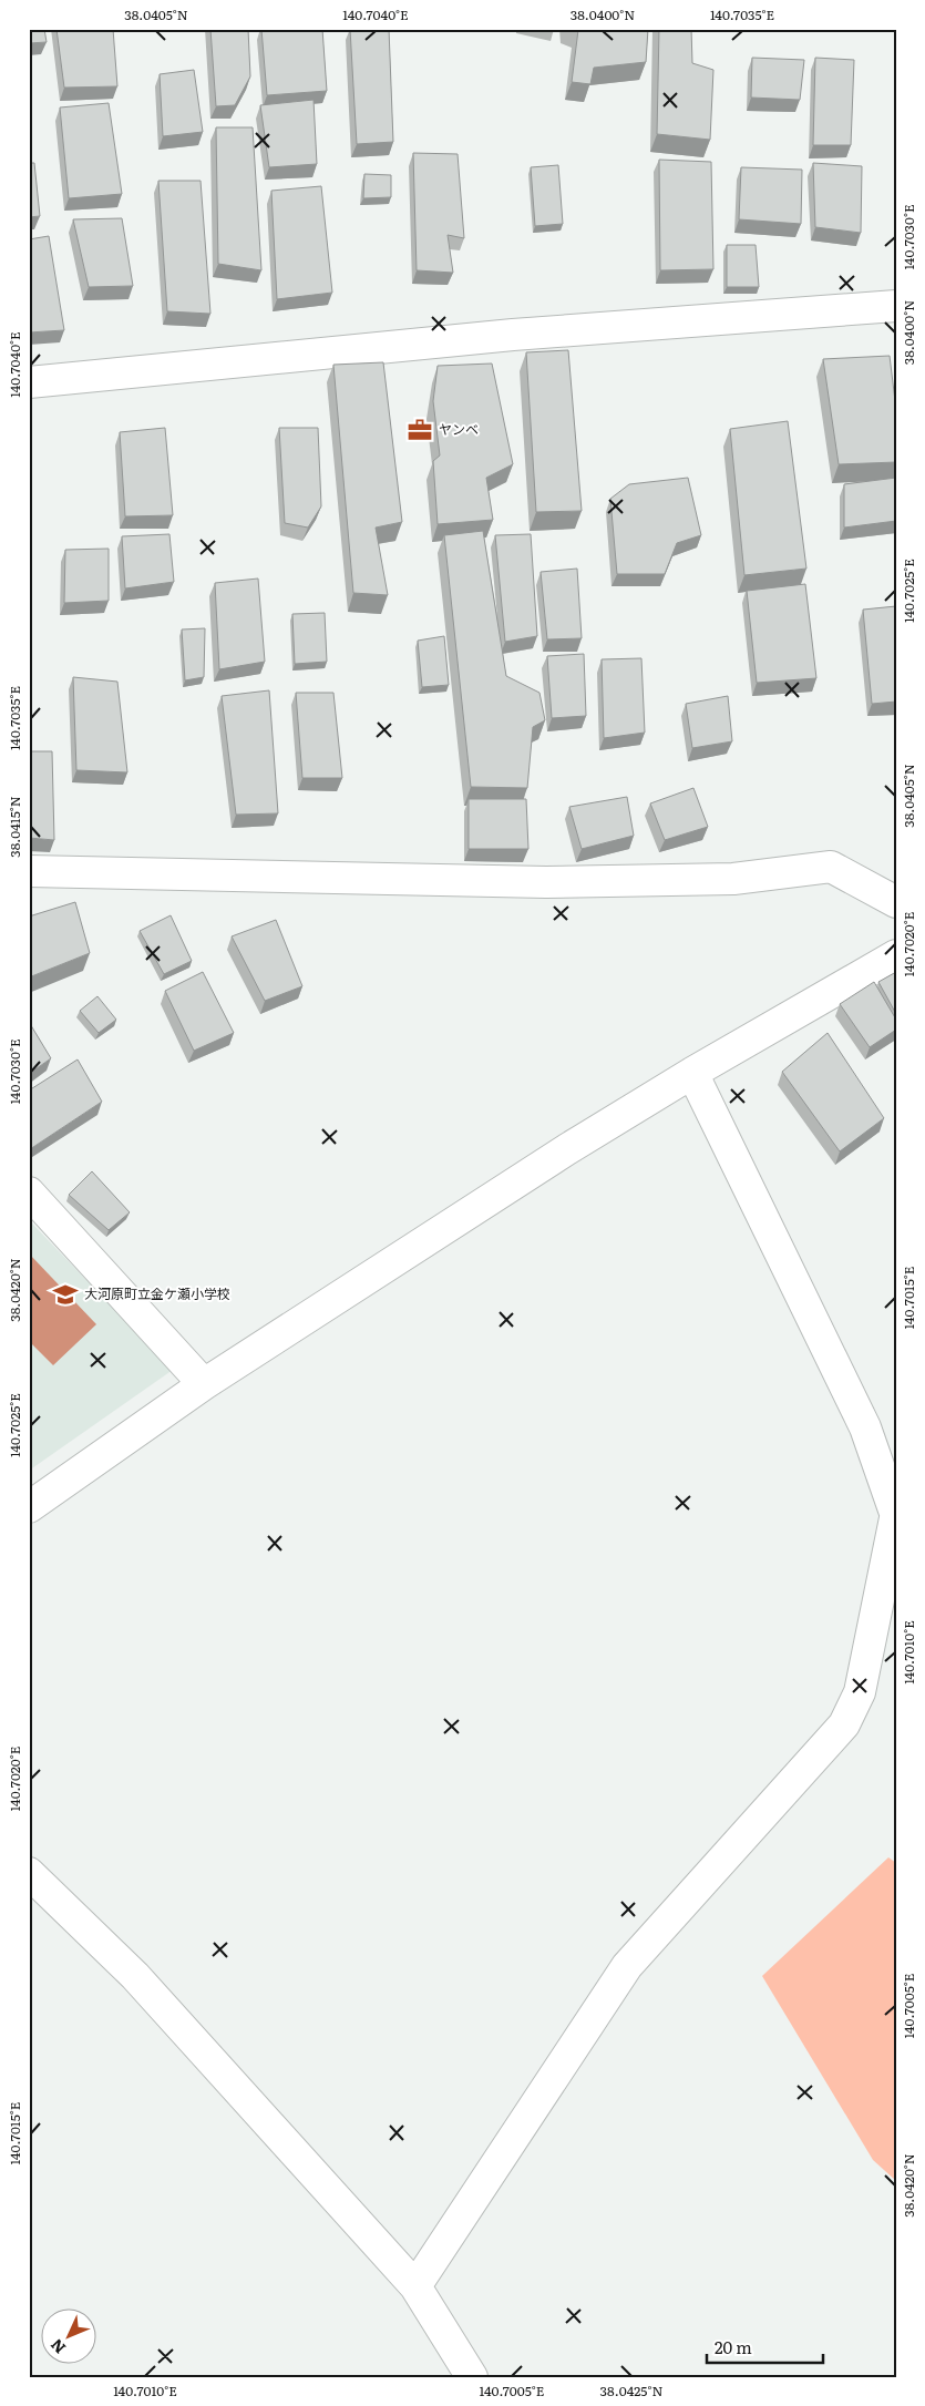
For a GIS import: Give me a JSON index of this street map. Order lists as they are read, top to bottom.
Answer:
{
  "places": {
    "office": ["ヤンベ"],
    "school or university": ["大河原町立金ケ瀬小学校"]
  },
  "scale_bar": "20 m",
  "north": "bottom left",
  "coordinates": [
    "38.0405°N",
    "140.7040°E",
    "38.0400°N",
    "140.7035°E",
    "140.7030°E",
    "140.7025°E",
    "38.0415°N",
    "140.7020°E",
    "38.0420°N",
    "140.7015°E",
    "140.7010°E",
    "140.7005°E",
    "38.0425°N"
  ]
}
